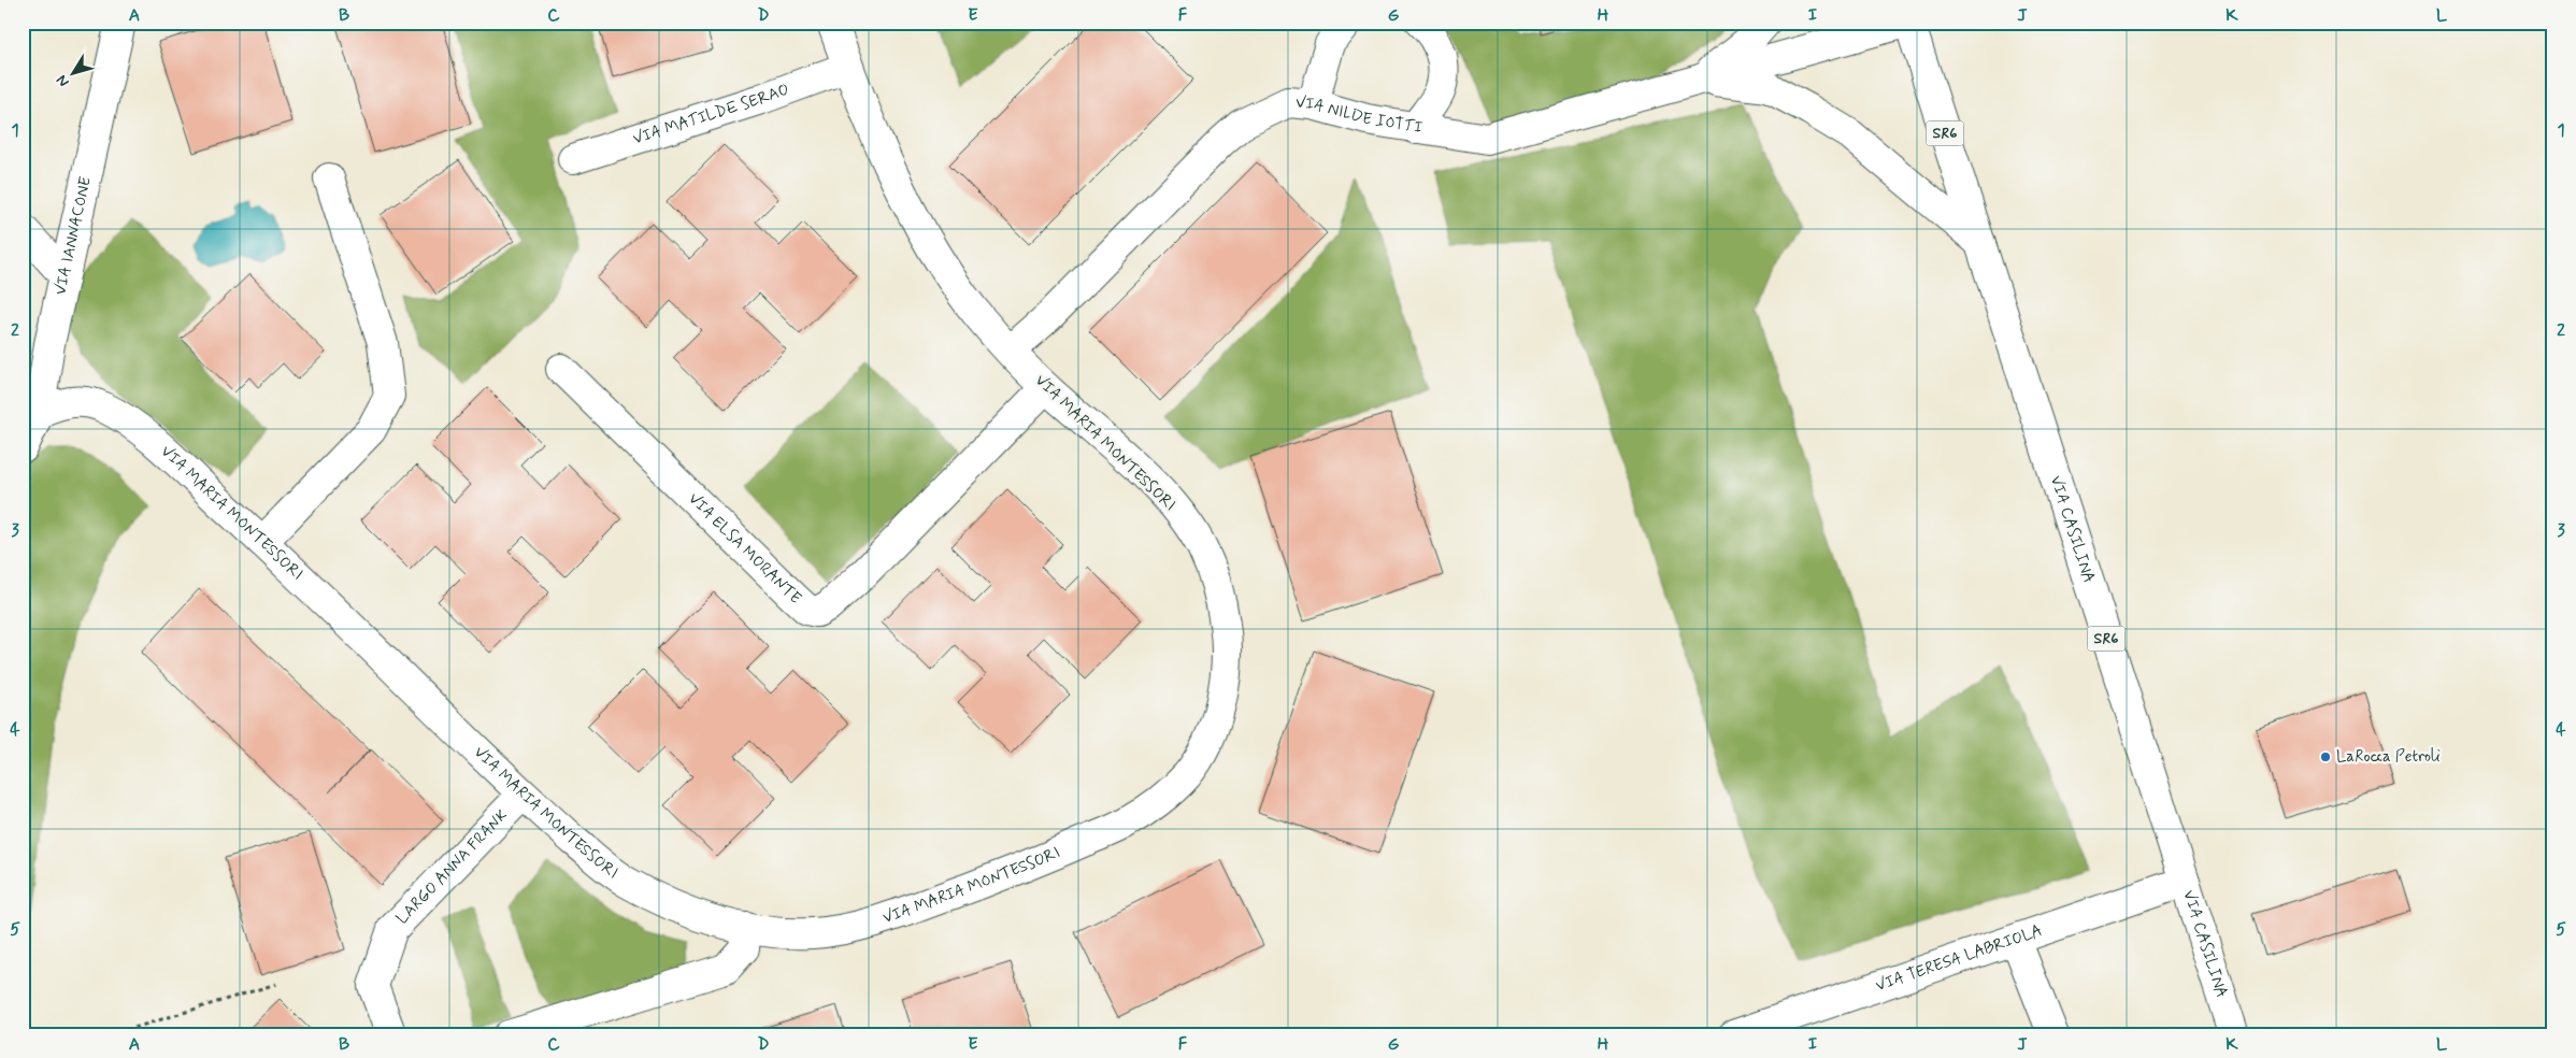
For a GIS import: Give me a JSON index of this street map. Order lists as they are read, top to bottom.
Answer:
{
  "streets": {
    "street": [
      "VIA MATILDE SERAO",
      "VIA NILDE IOTTI",
      "SR6",
      "VIA IANNACONE",
      "VIA MARIA MONTESSORI",
      "VIA CASILINA",
      "VIA ELSA MORANTE",
      "LARGO ANNA FRANK",
      "VIA TERESA LABRIOLA"
    ]
  },
  "crossings": [
    ["VIA MATILDE SERAO", "VIA MARIA MONTESSORI"],
    ["VIA NILDE IOTTI", "VIA MARIA MONTESSORI"],
    ["VIA NILDE IOTTI", "VIA CASILINA"],
    ["VIA IANNACONE", "VIA MARIA MONTESSORI"],
    ["VIA MARIA MONTESSORI", "VIA ELSA MORANTE"],
    ["VIA MARIA MONTESSORI", "LARGO ANNA FRANK"],
    ["VIA CASILINA", "VIA TERESA LABRIOLA"]
  ],
  "places": ["LaRocca Petroli"],
  "north": "bottom left",
  "grid": {
    "columns": [
      "A",
      "B",
      "C",
      "D",
      "E",
      "F",
      "G",
      "H",
      "I",
      "J",
      "K",
      "L"
    ],
    "rows": [
      "1",
      "2",
      "3",
      "4",
      "5"
    ]
  }
}
